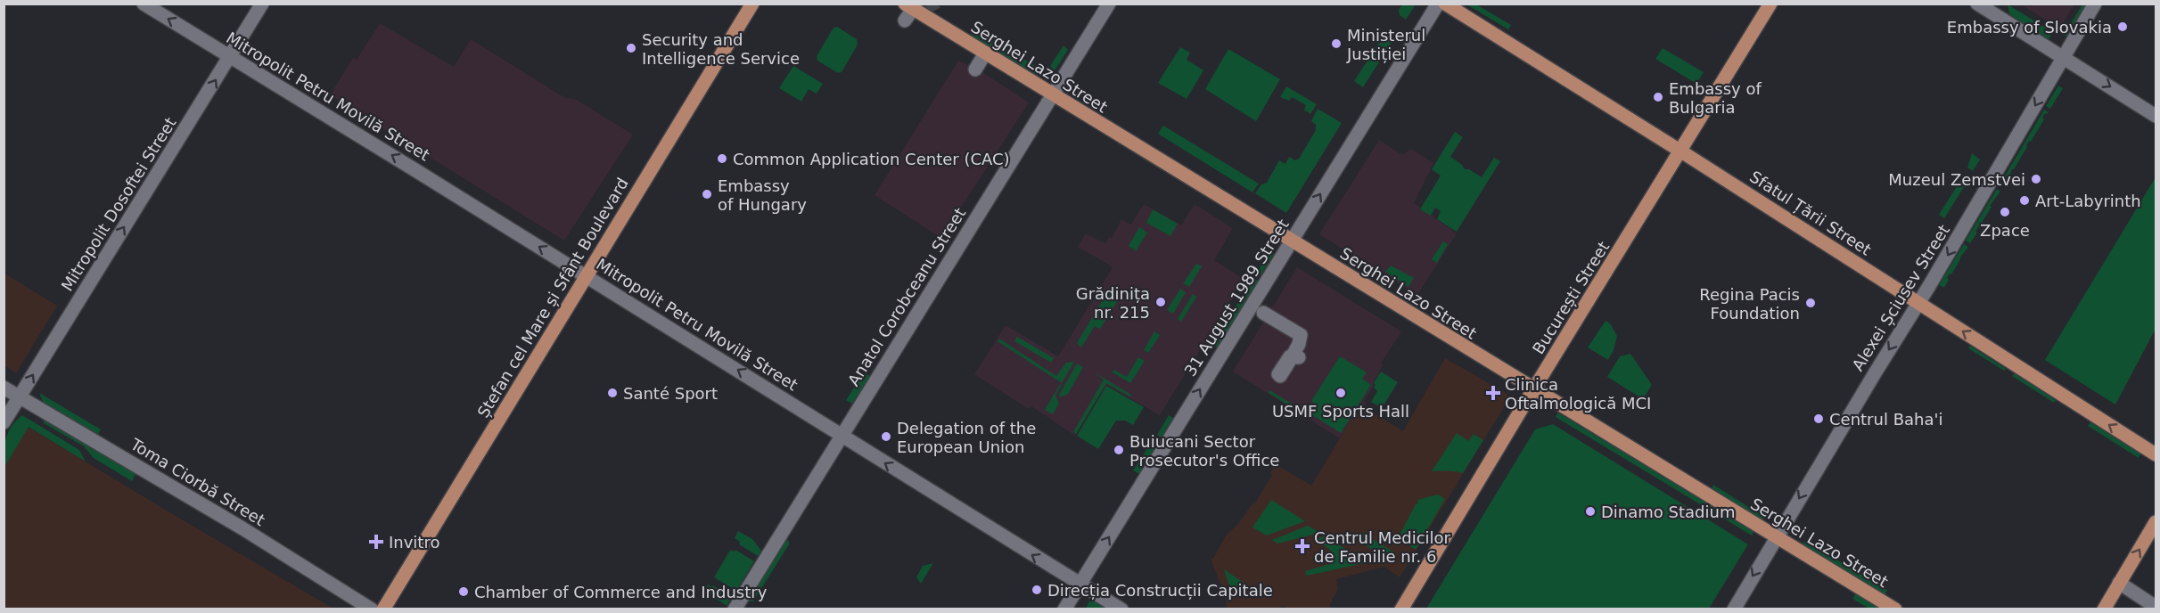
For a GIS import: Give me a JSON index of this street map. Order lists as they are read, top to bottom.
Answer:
{
  "streets": {
    "main road": [
      "Serghei Lazo Street",
      "Sfatul Țării Street",
      "Ștefan cel Mare și Sfânt Boulevard",
      "București Street"
    ],
    "street": [
      "Mitropolit Petru Movilă Street",
      "Mitropolit Dosoftei Street",
      "Anatol Corobceanu Street",
      "31 August 1989 Street",
      "Alexei Șciusev Street",
      "Toma Ciorbă Street"
    ]
  },
  "crossings": [
    ["Serghei Lazo Street", "Anatol Corobceanu Street"],
    ["Serghei Lazo Street", "31 August 1989 Street"],
    ["Serghei Lazo Street", "București Street"],
    ["Serghei Lazo Street", "Alexei Șciusev Street"],
    ["Mitropolit Petru Movilă Street", "Mitropolit Dosoftei Street"],
    ["Mitropolit Petru Movilă Street", "Anatol Corobceanu Street"],
    ["Mitropolit Petru Movilă Street", "Ștefan cel Mare și Sfânt Boulevard"],
    ["Mitropolit Petru Movilă Street", "31 August 1989 Street"],
    ["Mitropolit Dosoftei Street", "Toma Ciorbă Street"],
    ["Sfatul Țării Street", "București Street"],
    ["Sfatul Țării Street", "Alexei Șciusev Street"]
  ],
  "one_way": [
    "Mitropolit Petru Movilă Street",
    "Mitropolit Dosoftei Street",
    "31 August 1989 Street",
    "Alexei Șciusev Street"
  ],
  "places": {
    "other": [
      "Embassy of Slovakia",
      "Ministerul Justiției",
      "Security and Intelligence Service",
      "Embassy of Bulgaria",
      "Common Application Center (CAC)",
      "Muzeul Zemstvei",
      "Embassy of Hungary",
      "Art-Labyrinth",
      "Zpace",
      "Grădinița nr. 215",
      "Regina Pacis Foundation",
      "Santé Sport",
      "USMF Sports Hall",
      "Centrul Baha'i",
      "Delegation of the European Union",
      "Buiucani Sector Prosecutor's Office",
      "Dinamo Stadium",
      "Direcția Construcții Capitale",
      "Chamber of Commerce and Industry"
    ],
    "health": ["Clinica Oftalmologică MCI", "Invitro", "Centrul Medicilor de Familie nr. 6"]
  }
}
